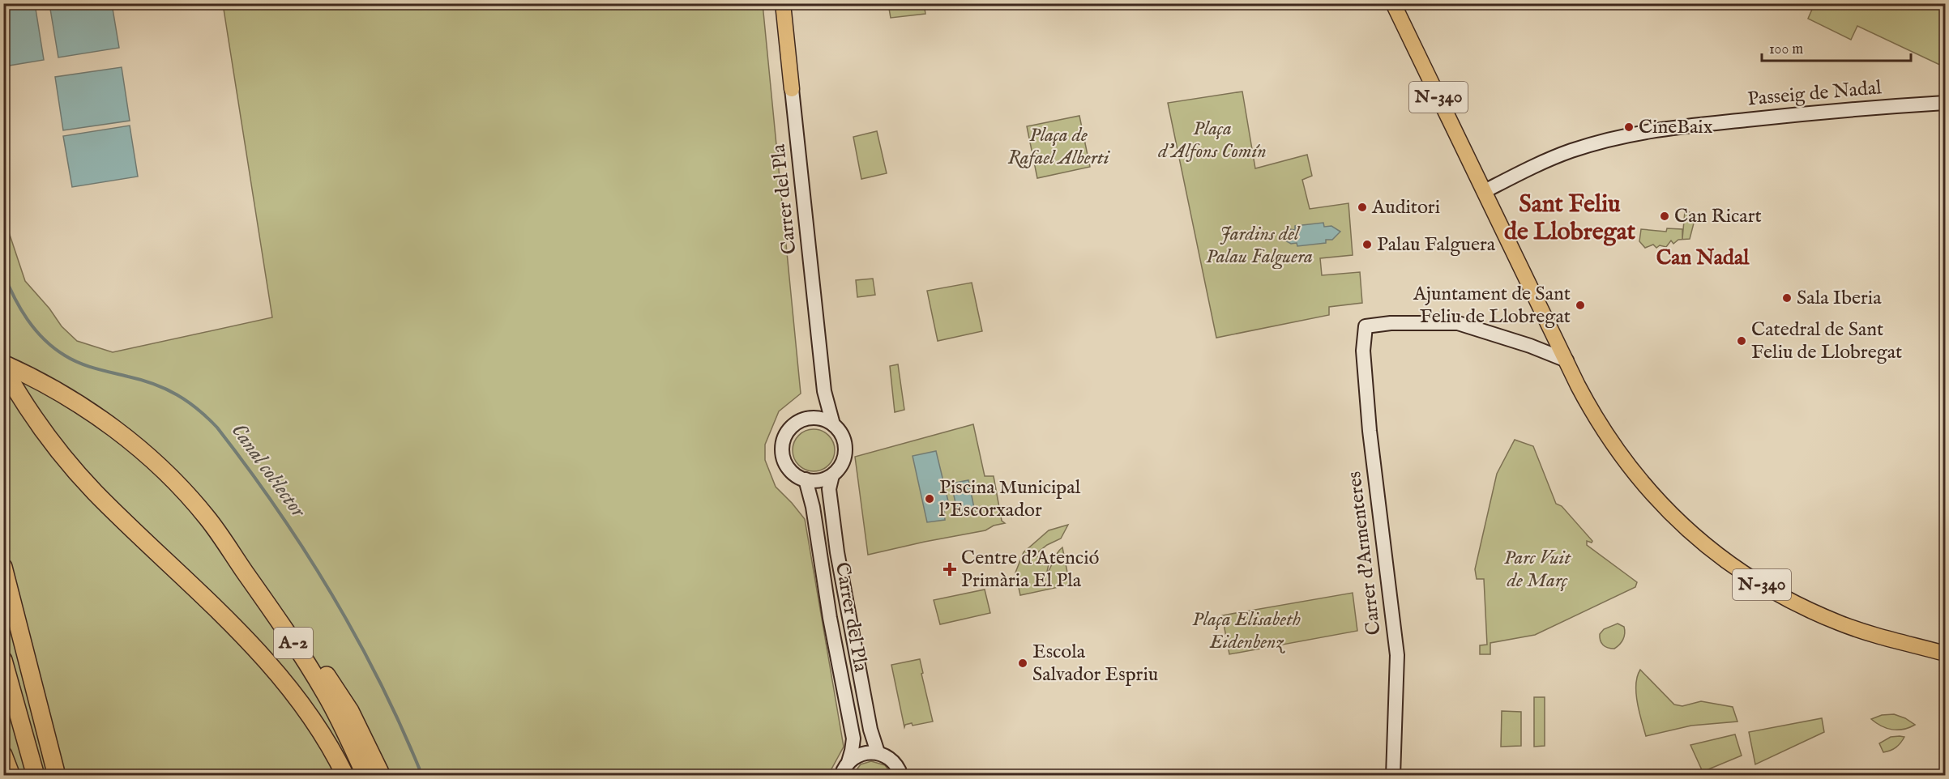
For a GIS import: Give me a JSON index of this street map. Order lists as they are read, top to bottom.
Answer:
{
  "streets": {
    "highway": ["A-2"],
    "main road": [
      "Passeig de Nadal",
      "N-340",
      "Carrer del Pla",
      "Carrer d'Armenteres"
    ]
  },
  "crossings": [
    ["Passeig de Nadal", "N-340"],
    ["N-340", "Carrer d'Armenteres"]
  ],
  "districts": ["Sant Feliu de Llobregat", "Can Nadal"],
  "water": ["Canal col·lector"],
  "parks": [
    "Plaça d'Alfons Comín",
    "Plaça de Rafael Alberti",
    "Jardins del Palau Falguera",
    "Parc Vuit de Març",
    "Plaça Elisabeth Eidenbenz"
  ],
  "places": {
    "other": [
      "CineBaix",
      "Auditori",
      "Can Ricart",
      "Palau Falguera",
      "Sala Iberia",
      "Ajuntament de Sant Feliu de Llobregat",
      "Catedral de Sant Feliu de Llobregat",
      "Piscina Municipal l'Escorxador",
      "Escola Salvador Espriu"
    ],
    "health": ["Centre d'Atenció Primària El Pla"]
  },
  "scale_bar": "100 m"
}
